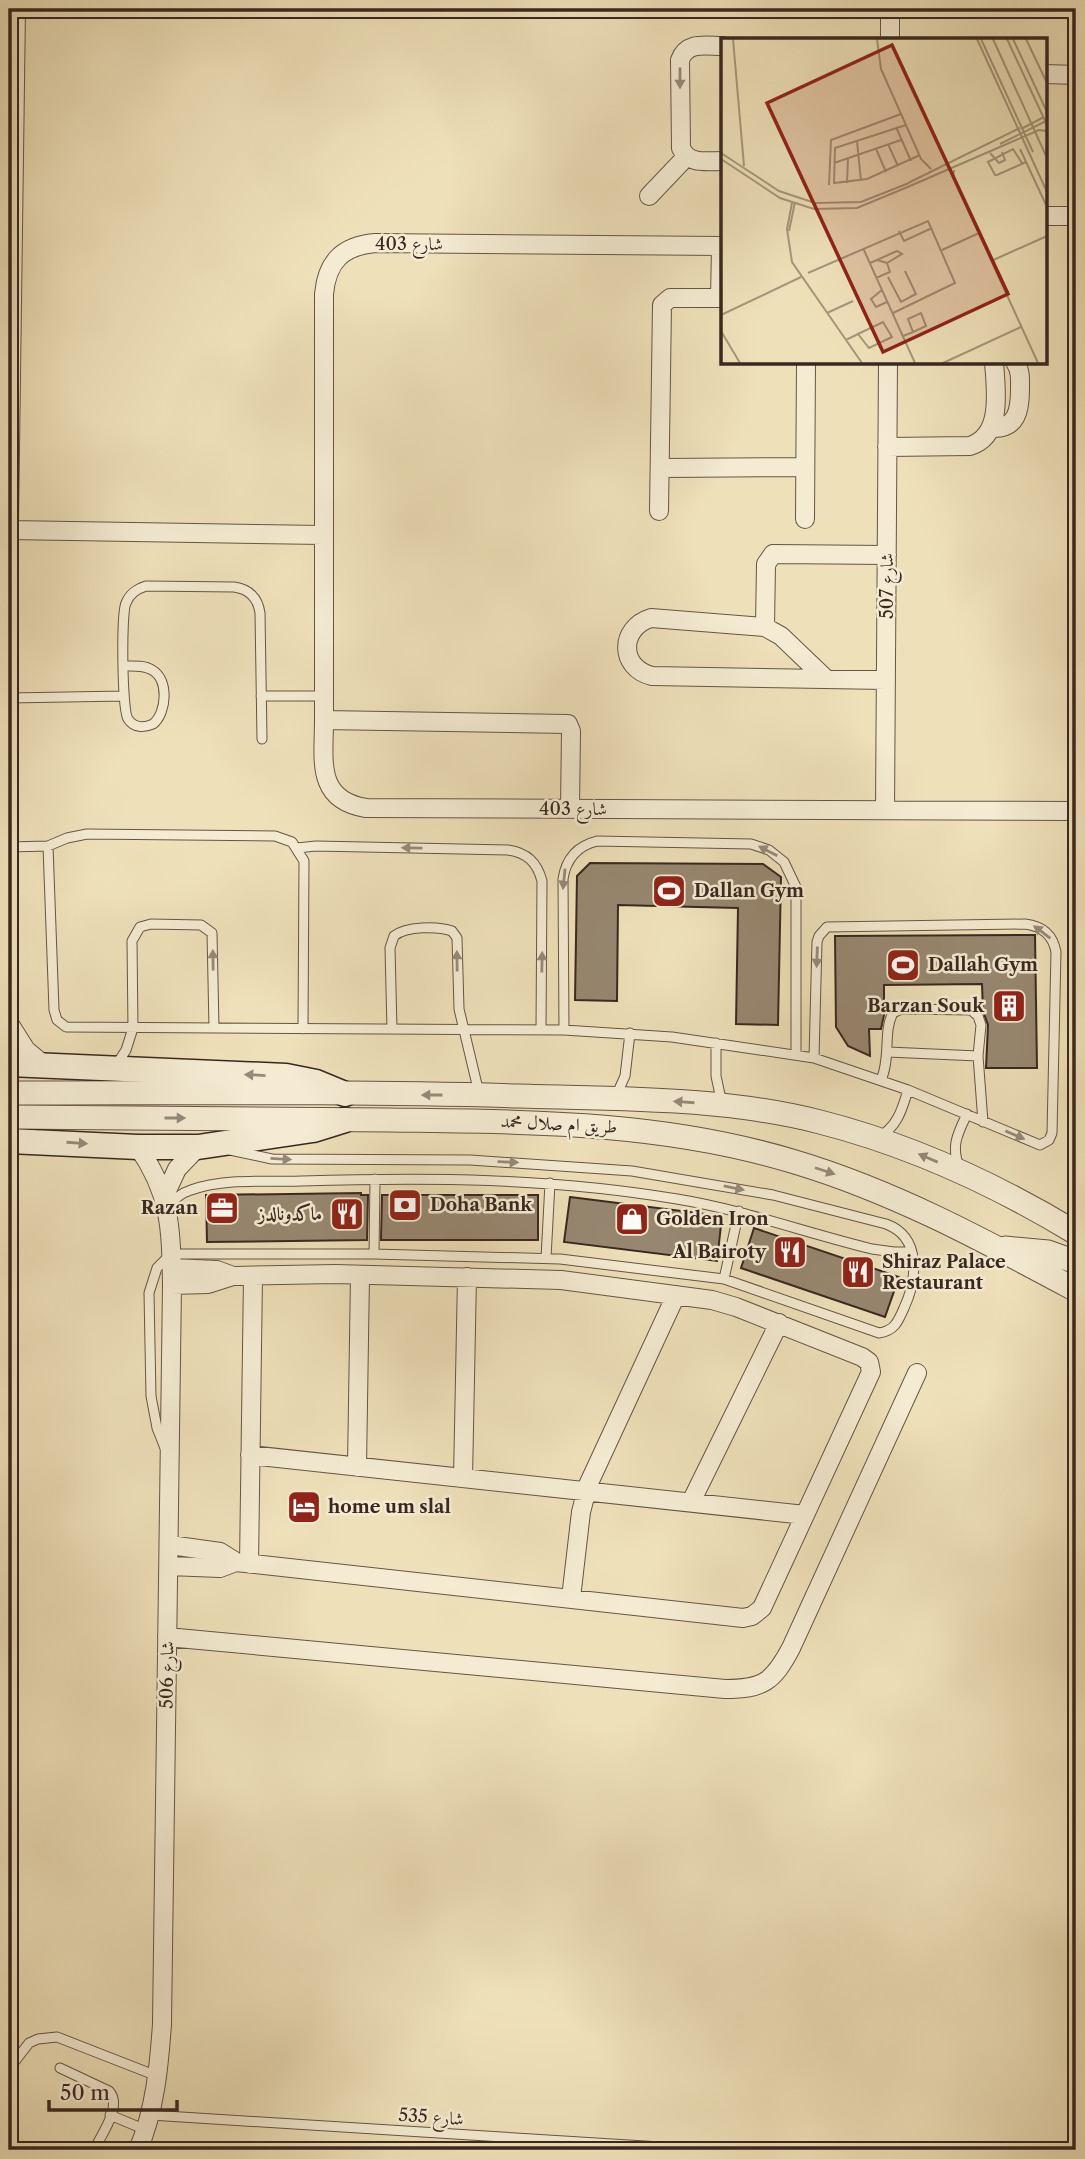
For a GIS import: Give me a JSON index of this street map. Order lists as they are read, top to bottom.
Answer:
{
  "streets": {
    "street": [
      "شارع 403",
      "شارع 507",
      "طريق ام صلال محمد",
      "شارع 506"
    ],
    "lane": ["شارع 535"]
  },
  "crossings": [
    ["شارع 403", "شارع 507"],
    ["شارع 506", "شارع 535"]
  ],
  "places": {
    "sports": ["Dallan Gym", "Dallah Gym"],
    "building": ["Barzan Souk"],
    "bank": ["Doha Bank"],
    "office": ["Razan"],
    "restaurant": ["ماكدونالدز", "Al Bairoty", "Shiraz Palace Restaurant"],
    "shop": ["Golden Iron"],
    "hotel": ["home um slal"]
  },
  "scale_bar": "50 m"
}
